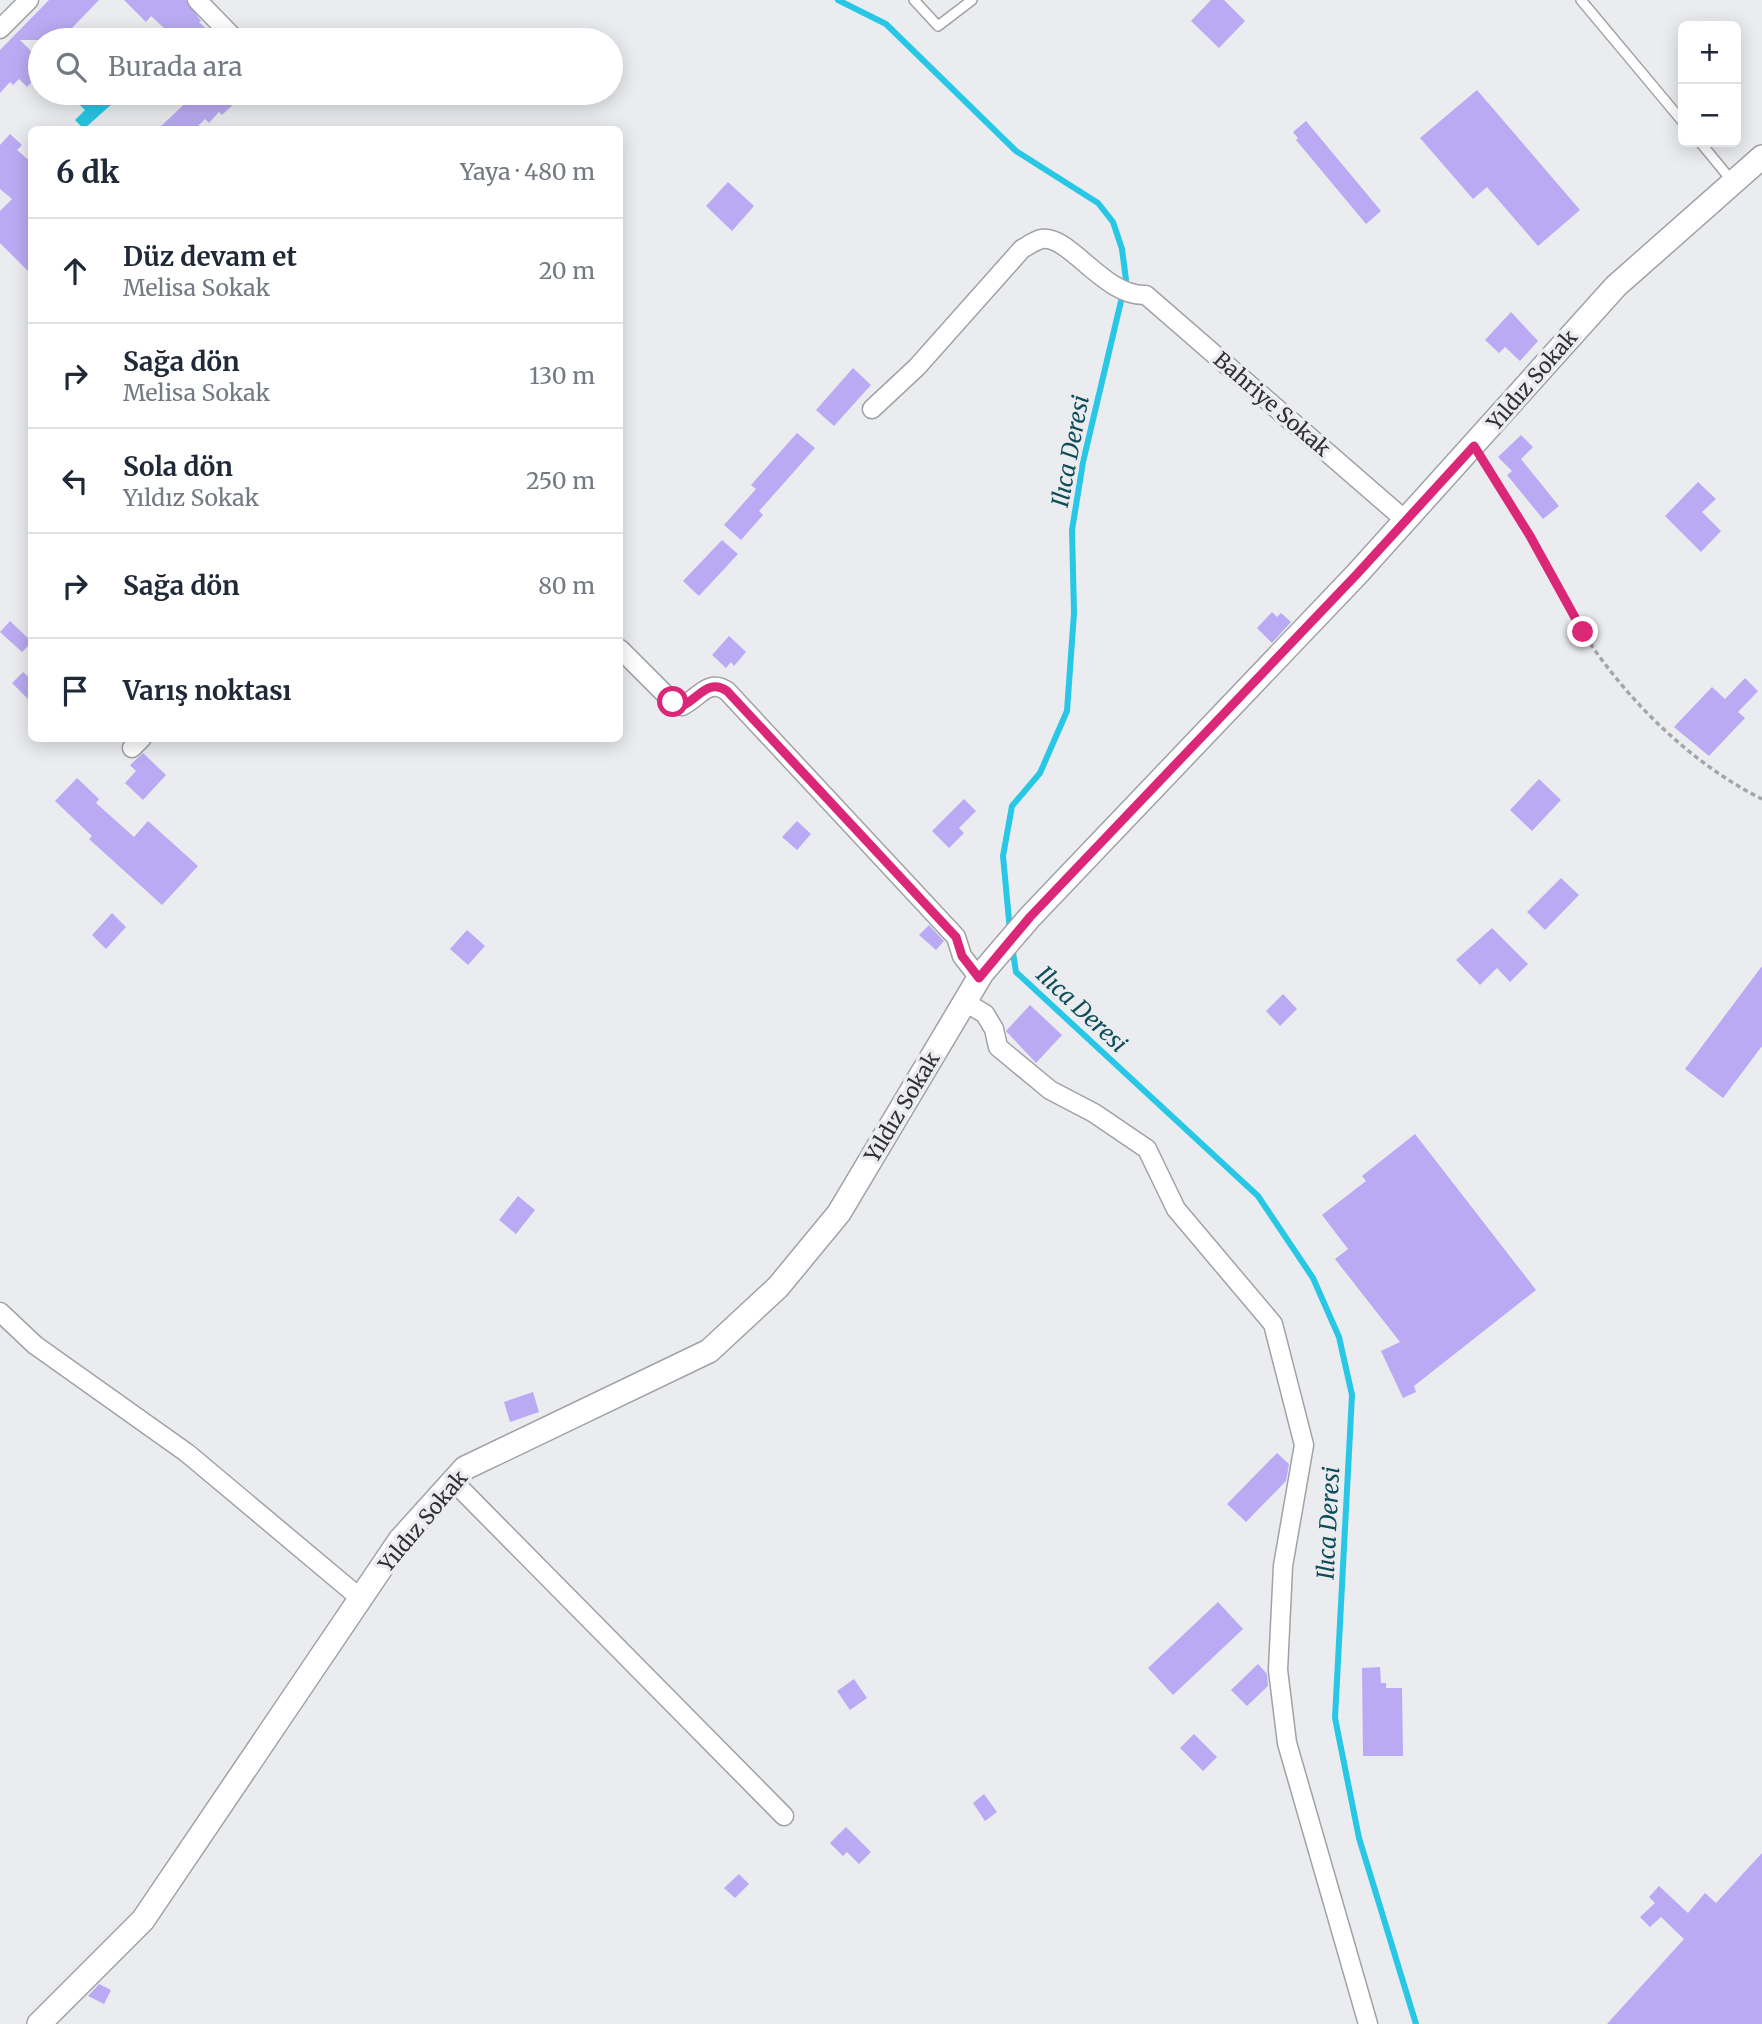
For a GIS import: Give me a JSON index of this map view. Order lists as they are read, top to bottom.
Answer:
{
  "streets": {
    "street": ["Yıldız Sokak", "Bahriye Sokak"]
  },
  "crossings": [
    ["Yıldız Sokak", "Bahriye Sokak"]
  ],
  "water": ["Ilıca Deresi"],
  "page": {
    "map_buttons": ["+", "−"],
    "search": "Burada ara",
    "heading": ["6 dk", "Yaya · 480 m"],
    "list": [
      ["Düz devam et", "Melisa Sokak", "20 m"],
      ["Sağa dön", "Melisa Sokak", "130 m"],
      ["Sola dön", "Yıldız Sokak", "250 m"],
      ["Sağa dön", "80 m"],
      "Varış noktası"
    ]
  }
}
